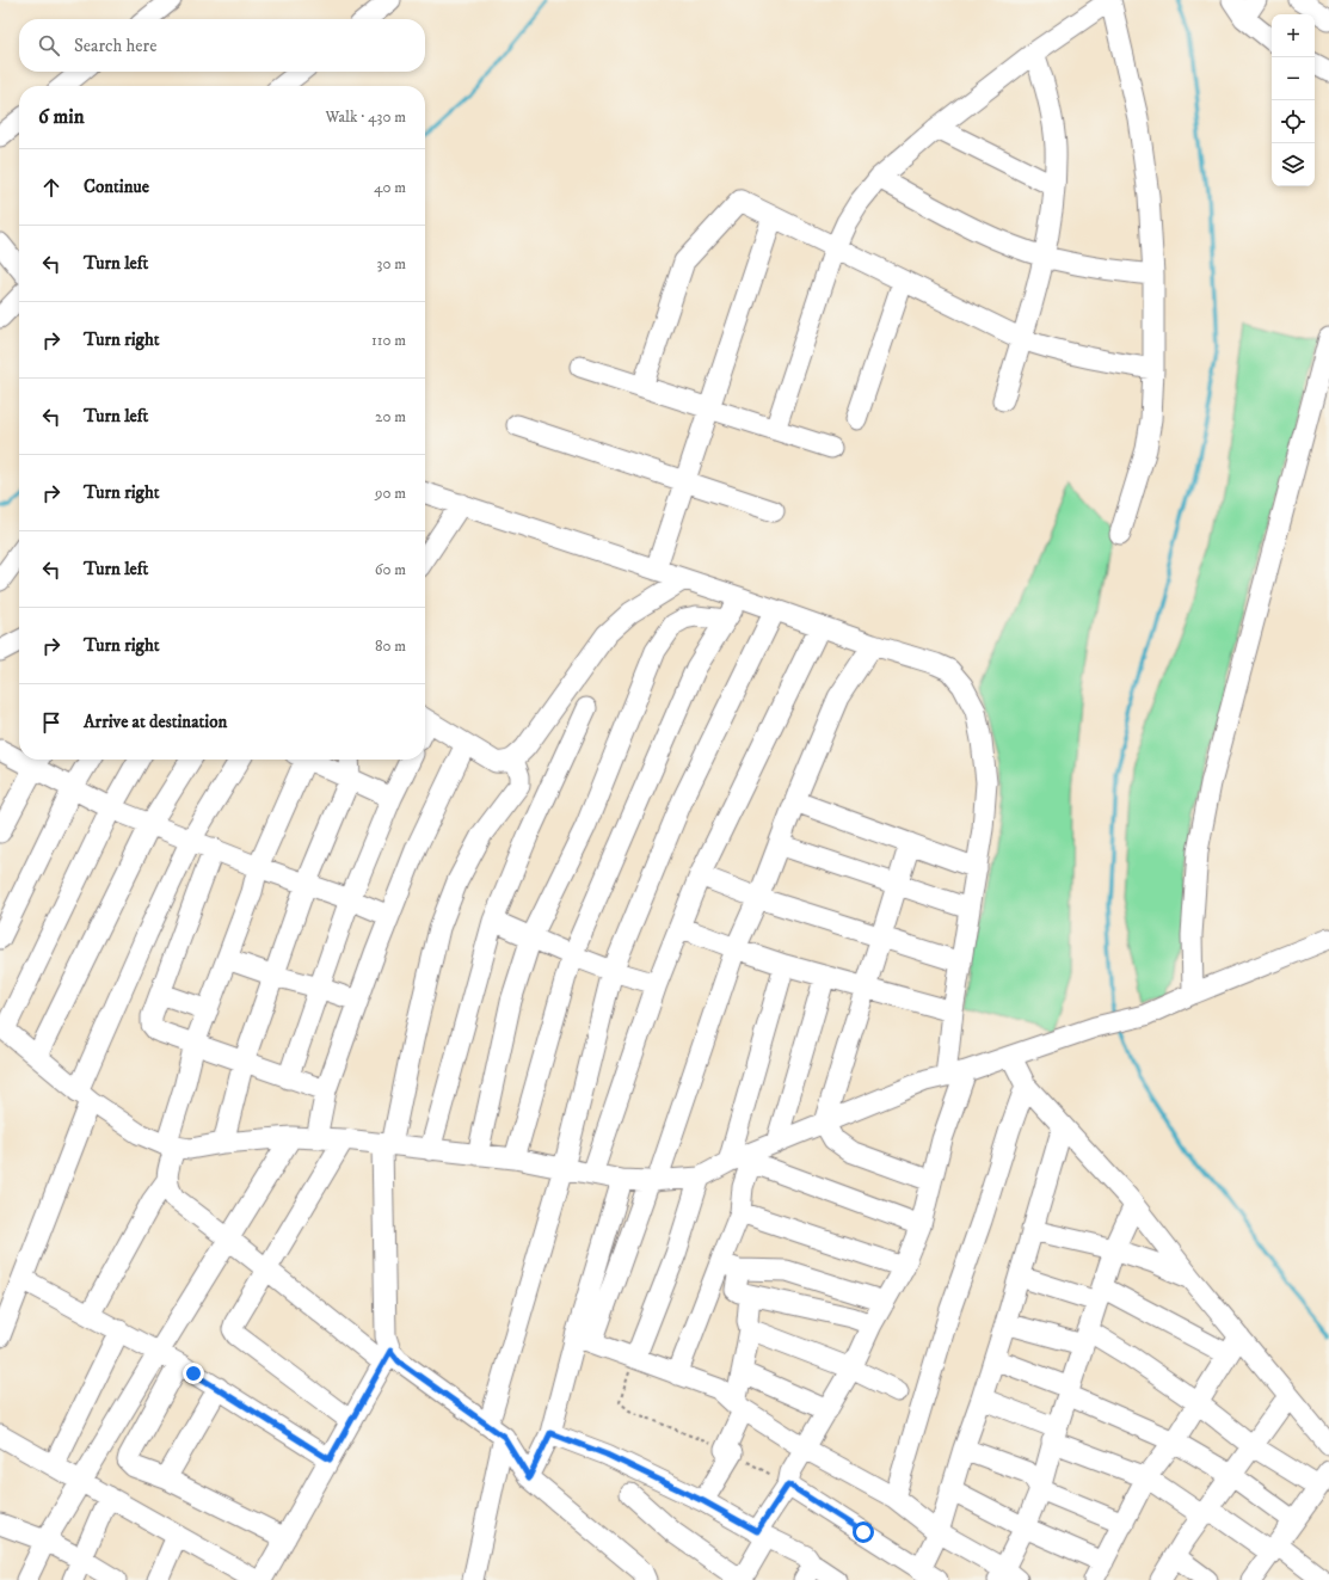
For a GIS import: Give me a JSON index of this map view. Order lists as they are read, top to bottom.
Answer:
{
  "page": {
    "map_buttons": ["+", "−"],
    "search": "Search here",
    "heading": ["6 min", "Walk · 430 m"],
    "list": [
      ["Continue", "40 m"],
      ["Turn left", "30 m"],
      ["Turn right", "110 m"],
      ["Turn left", "20 m"],
      ["Turn right", "90 m"],
      ["Turn left", "60 m"],
      ["Turn right", "80 m"],
      "Arrive at destination"
    ]
  }
}
